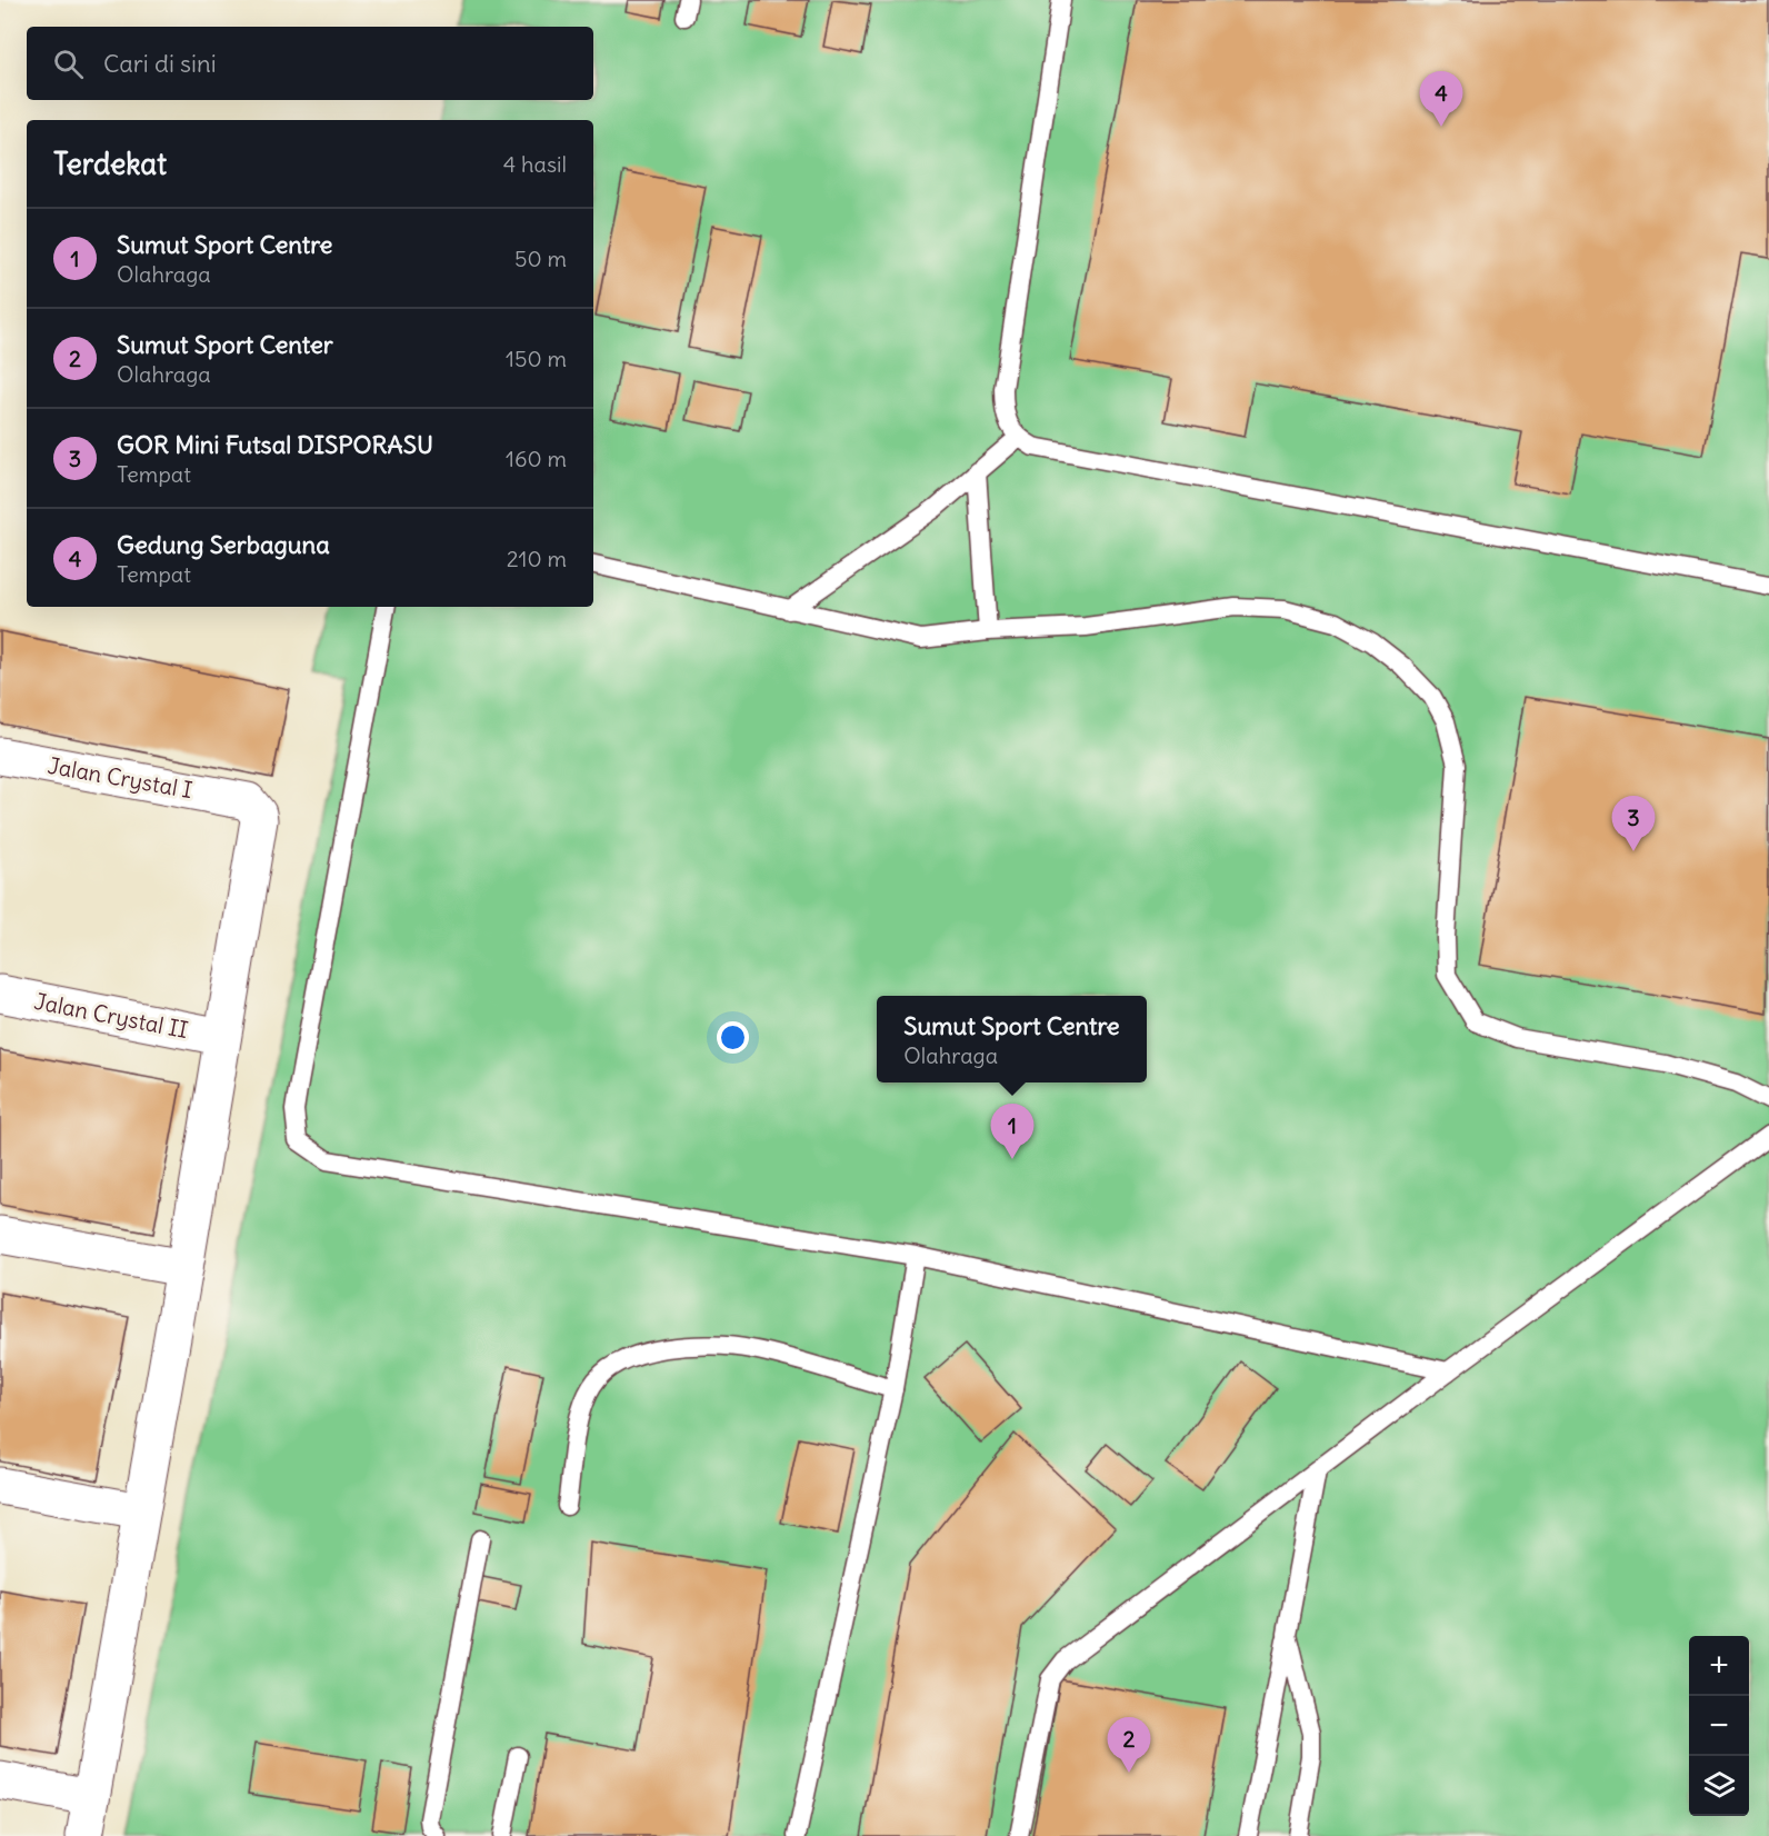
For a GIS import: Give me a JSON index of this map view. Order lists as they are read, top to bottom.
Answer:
{
  "streets": {
    "street": ["Jalan Crystal I", "Jalan Crystal II"]
  },
  "crossings": [
    ["Jalan Crystal I", "Jalan Crystal II"]
  ],
  "page": {
    "search": "Cari di sini",
    "pins": [
      "4",
      "3",
      "1",
      "2"
    ],
    "heading": ["Terdekat", "4 hasil"],
    "list": [
      {
        "mark": "1",
        "name": "Sumut Sport Centre",
        "note": "Olahraga",
        "value": "50 m"
      },
      {
        "mark": "2",
        "name": "Sumut Sport Center",
        "note": "Olahraga",
        "value": "150 m"
      },
      {
        "mark": "3",
        "name": "GOR Mini Futsal DISPORASU",
        "note": "Tempat",
        "value": "160 m"
      },
      {
        "mark": "4",
        "name": "Gedung Serbaguna",
        "note": "Tempat",
        "value": "210 m"
      }
    ],
    "popup": ["Sumut Sport Centre", "Olahraga"],
    "map_buttons": ["+", "−"]
  }
}
